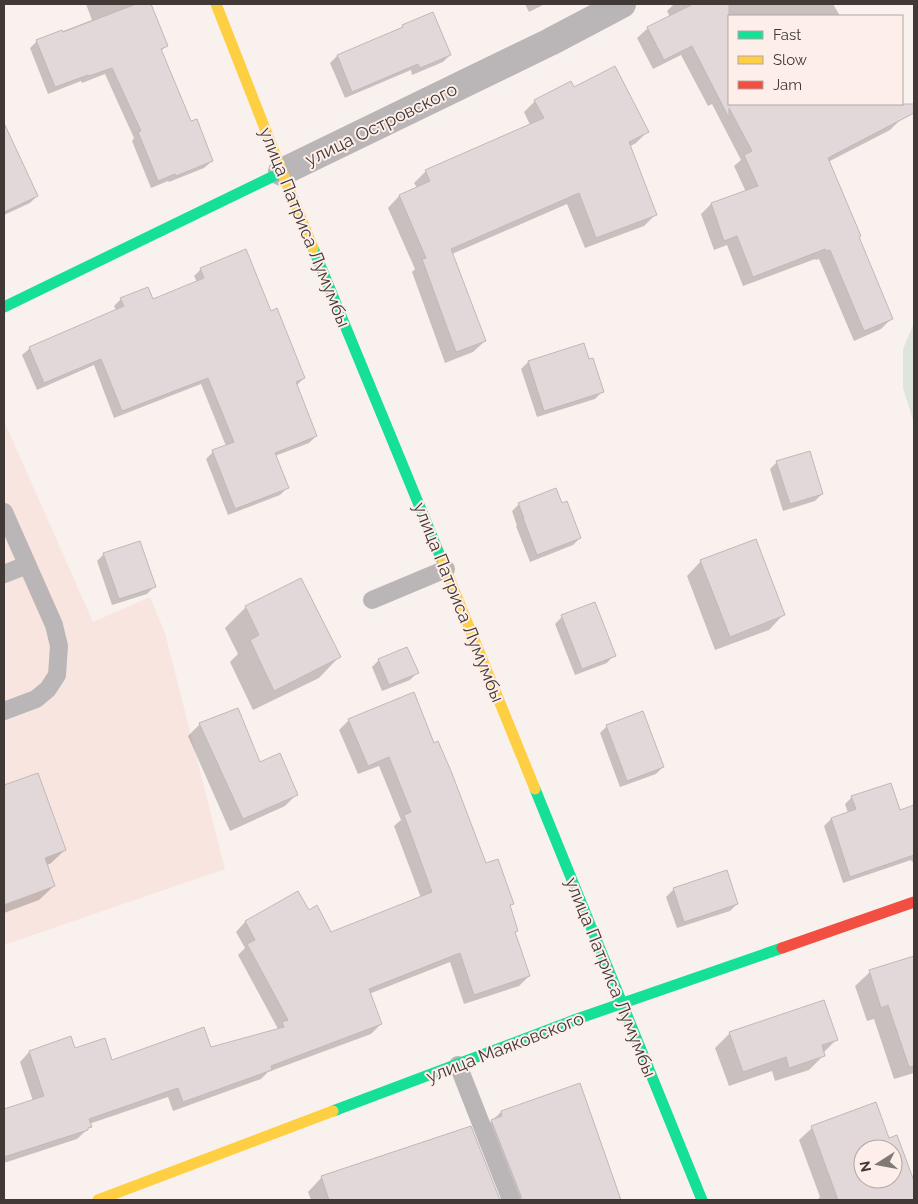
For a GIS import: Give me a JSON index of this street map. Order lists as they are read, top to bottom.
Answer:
{
  "streets": {
    "street": ["улица Островского", "улица Патриса Лумумбы", "улица Маяковского"]
  },
  "crossings": [
    ["улица Островского", "улица Патриса Лумумбы"],
    ["улица Патриса Лумумбы", "улица Маяковского"]
  ],
  "legend": ["Fast", "Slow", "Jam"],
  "north": "left"
}
